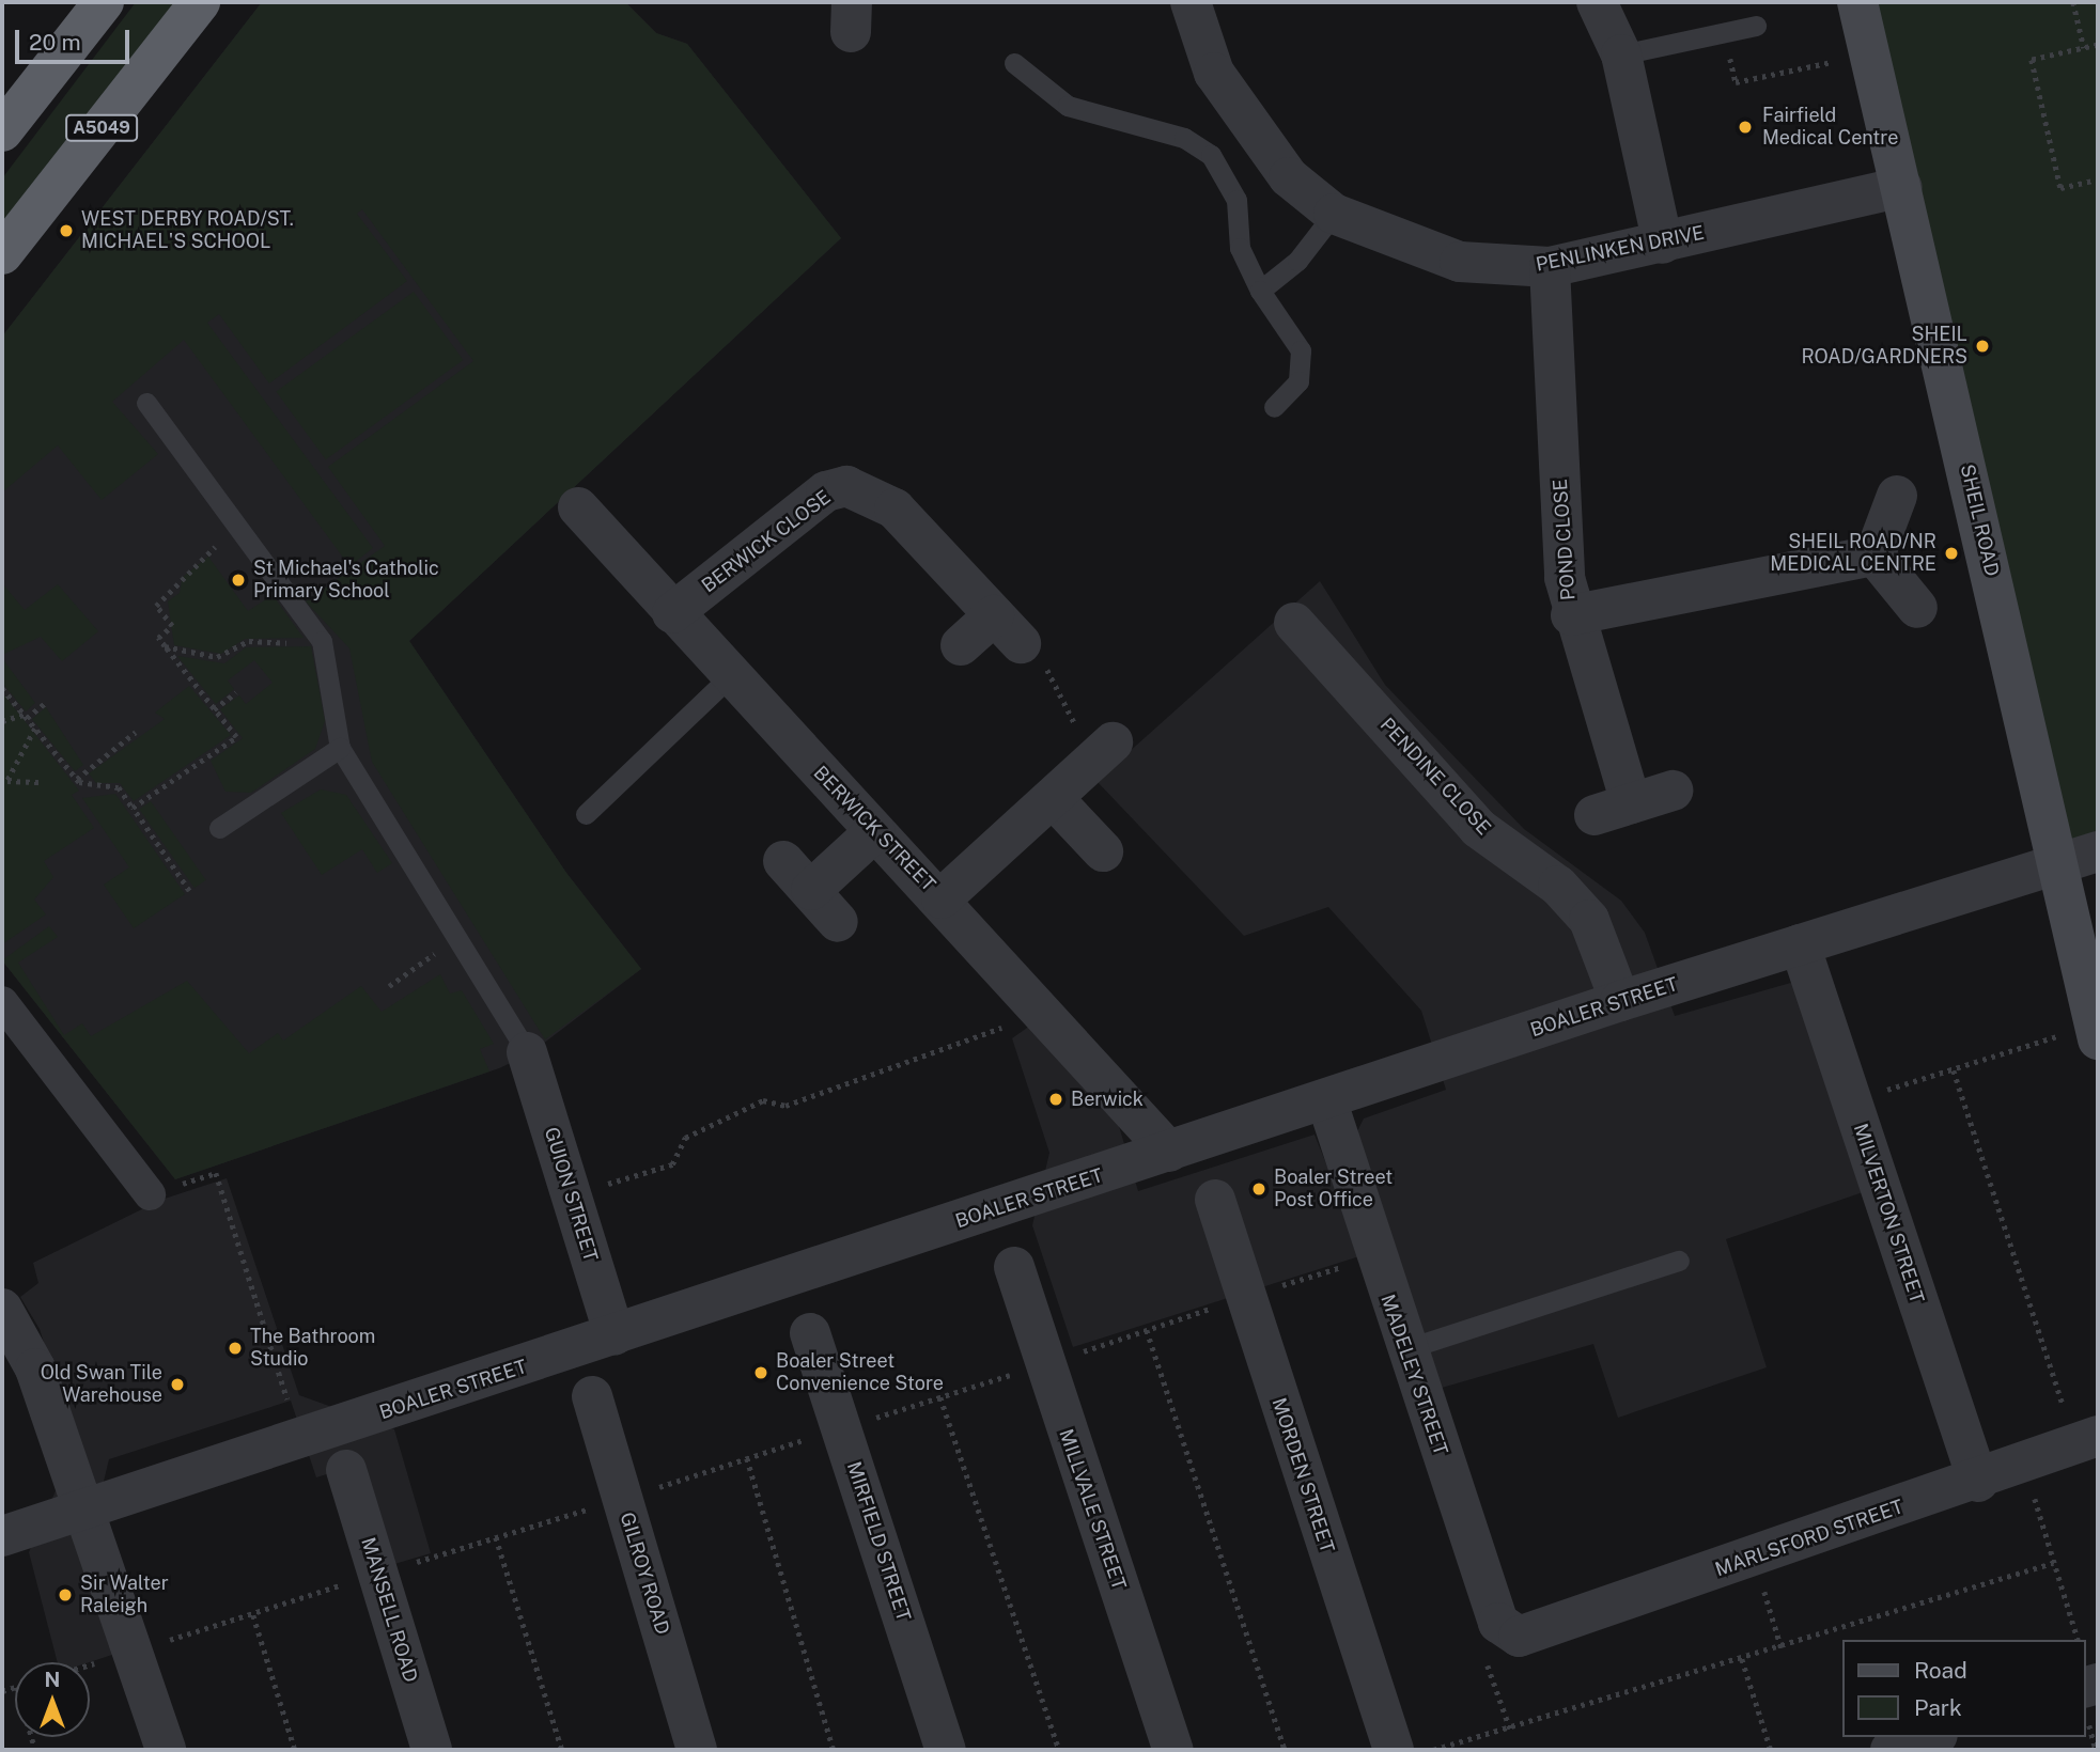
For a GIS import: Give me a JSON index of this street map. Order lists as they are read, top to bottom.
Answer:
{
  "streets": {
    "highway": ["A5049"],
    "main road": ["SHEIL ROAD"],
    "street": [
      "PENLINKEN DRIVE",
      "POND CLOSE",
      "BERWICK CLOSE",
      "PENDINE CLOSE",
      "BERWICK STREET",
      "BOALER STREET",
      "GUION STREET",
      "MILVERTON STREET",
      "MADELEY STREET",
      "MORDEN STREET",
      "MILLVALE STREET",
      "MARLSFORD STREET",
      "MIRFIELD STREET",
      "GILROY ROAD",
      "MANSELL ROAD"
    ]
  },
  "crossings": [
    ["PENLINKEN DRIVE", "SHEIL ROAD"],
    ["PENLINKEN DRIVE", "POND CLOSE"],
    ["SHEIL ROAD", "BOALER STREET"],
    ["BERWICK CLOSE", "BERWICK STREET"],
    ["PENDINE CLOSE", "BOALER STREET"],
    ["BERWICK STREET", "BOALER STREET"],
    ["BOALER STREET", "GUION STREET"],
    ["BOALER STREET", "MILVERTON STREET"],
    ["BOALER STREET", "MADELEY STREET"],
    ["MILVERTON STREET", "MARLSFORD STREET"],
    ["MADELEY STREET", "MARLSFORD STREET"]
  ],
  "places": [
    "Fairfield Medical Centre",
    "WEST DERBY ROAD/ST. MICHAEL'S SCHOOL",
    "SHEIL ROAD/GARDNERS",
    "SHEIL ROAD/NR MEDICAL CENTRE",
    "St Michael's Catholic Primary School",
    "Berwick",
    "Boaler Street Post Office",
    "The Bathroom Studio",
    "Boaler Street Convenience Store",
    "Old Swan Tile Warehouse",
    "Sir Walter Raleigh"
  ],
  "legend": ["Road", "Park"],
  "scale_bar": "20 m",
  "north": "top"
}
